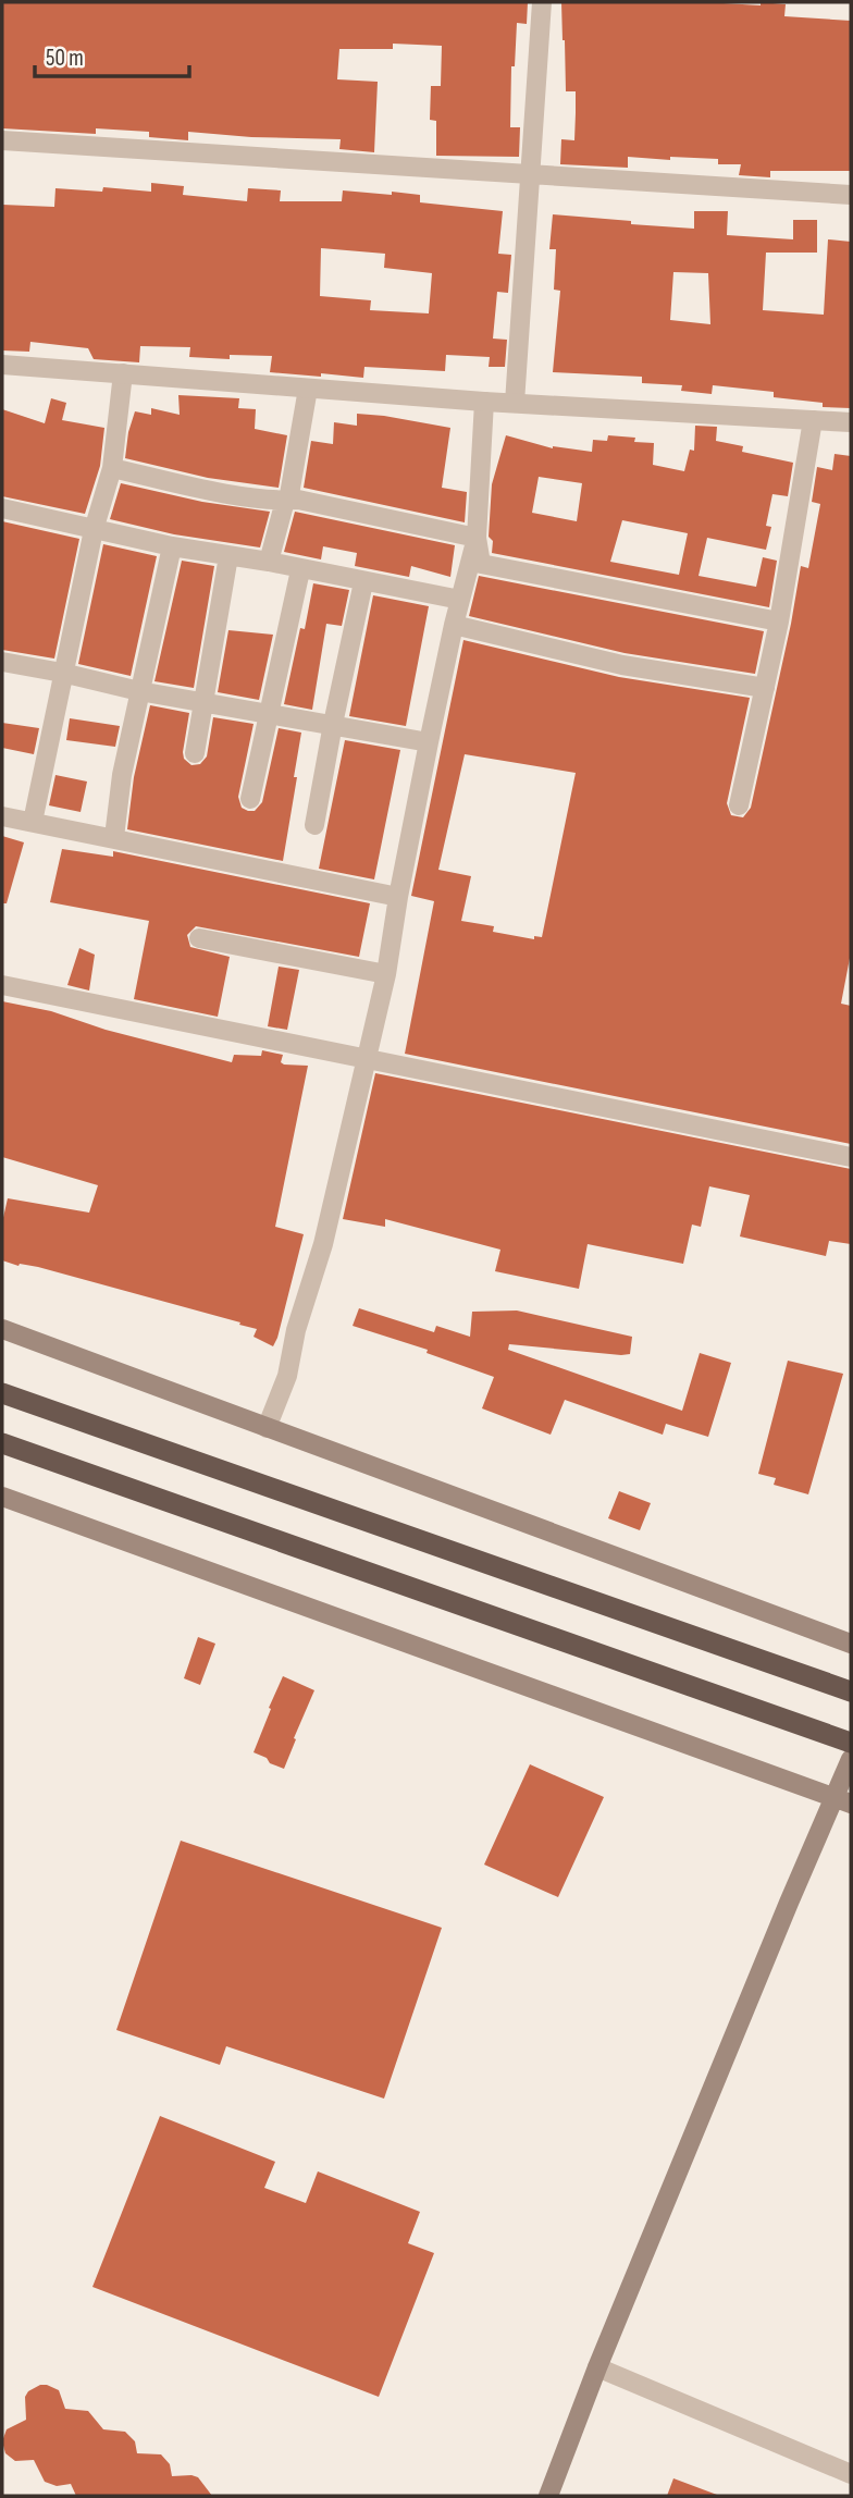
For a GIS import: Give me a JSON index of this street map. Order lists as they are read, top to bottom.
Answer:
{
  "scale_bar": "50 m"
}
